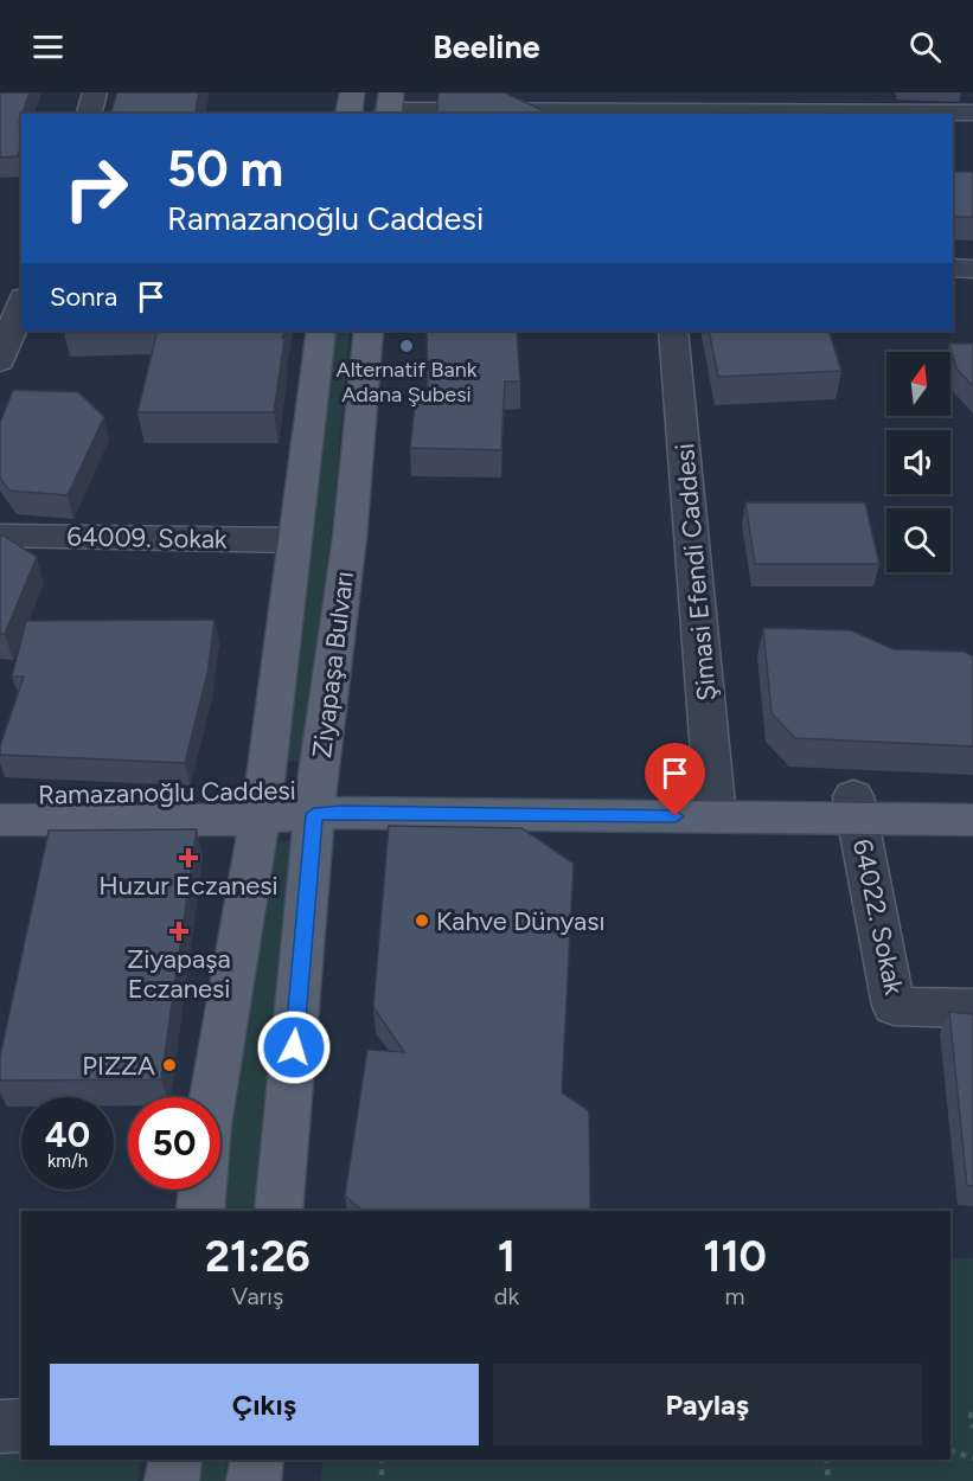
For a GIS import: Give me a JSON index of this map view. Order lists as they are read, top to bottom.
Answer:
{
  "streets": {
    "main road": ["Ziyapaşa Bulvarı", "Ramazanoğlu Caddesi"],
    "street": ["64009. Sokak", "Şimasi Efendi Caddesi", "64022. Sokak"]
  },
  "crossings": [
    ["64009. Sokak", "Ziyapaşa Bulvarı"],
    ["Şimasi Efendi Caddesi", "Ramazanoğlu Caddesi"],
    ["Ziyapaşa Bulvarı", "Ramazanoğlu Caddesi"],
    ["Ramazanoğlu Caddesi", "64022. Sokak"]
  ],
  "places": {
    "other": ["Alternatif Bank Adana Şubesi", "Kahve Dünyası", "PIZZA"],
    "health": ["Huzur Eczanesi", "Ziyapaşa Eczanesi"]
  },
  "north": "top",
  "page": {
    "header": "Beeline",
    "turn": ["50 m", "Ramazanoğlu Caddesi"],
    "then": "Sonra",
    "speed": "40 km/h",
    "limit": "50",
    "eta": [
      "21:26",
      "Varış",
      "1",
      "dk",
      "110",
      "m"
    ],
    "buttons": ["Çıkış", "Paylaş"]
  }
}
